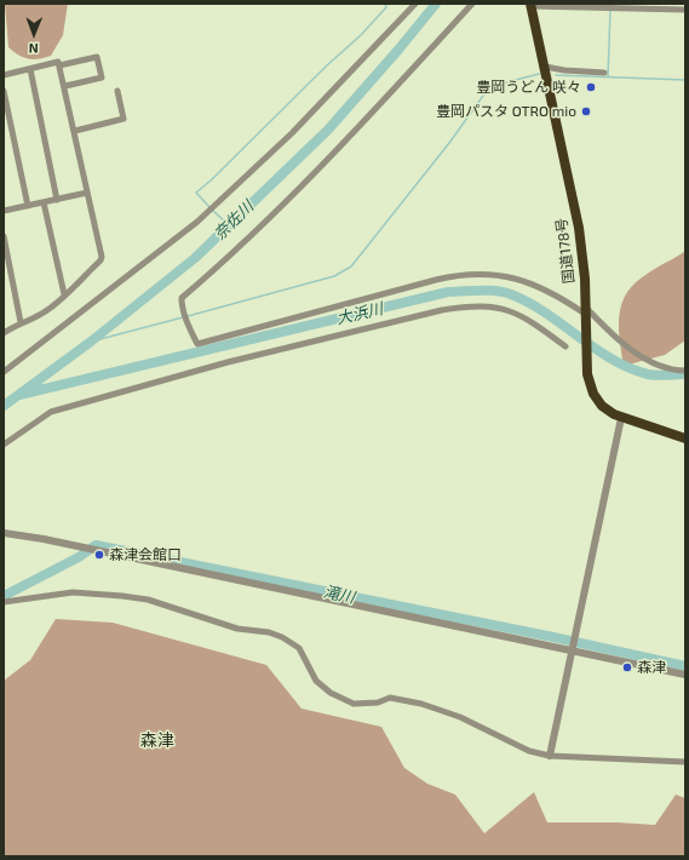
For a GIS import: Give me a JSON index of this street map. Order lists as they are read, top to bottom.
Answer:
{
  "streets": {
    "highway": ["国道178号"]
  },
  "districts": ["森津"],
  "water": ["奈佐川", "大浜川", "滝川"],
  "places": [
    "豊岡うどん 咲々",
    "豊岡パスタ OTRO mio",
    "森津会館口",
    "森津"
  ],
  "north": "bottom"
}
